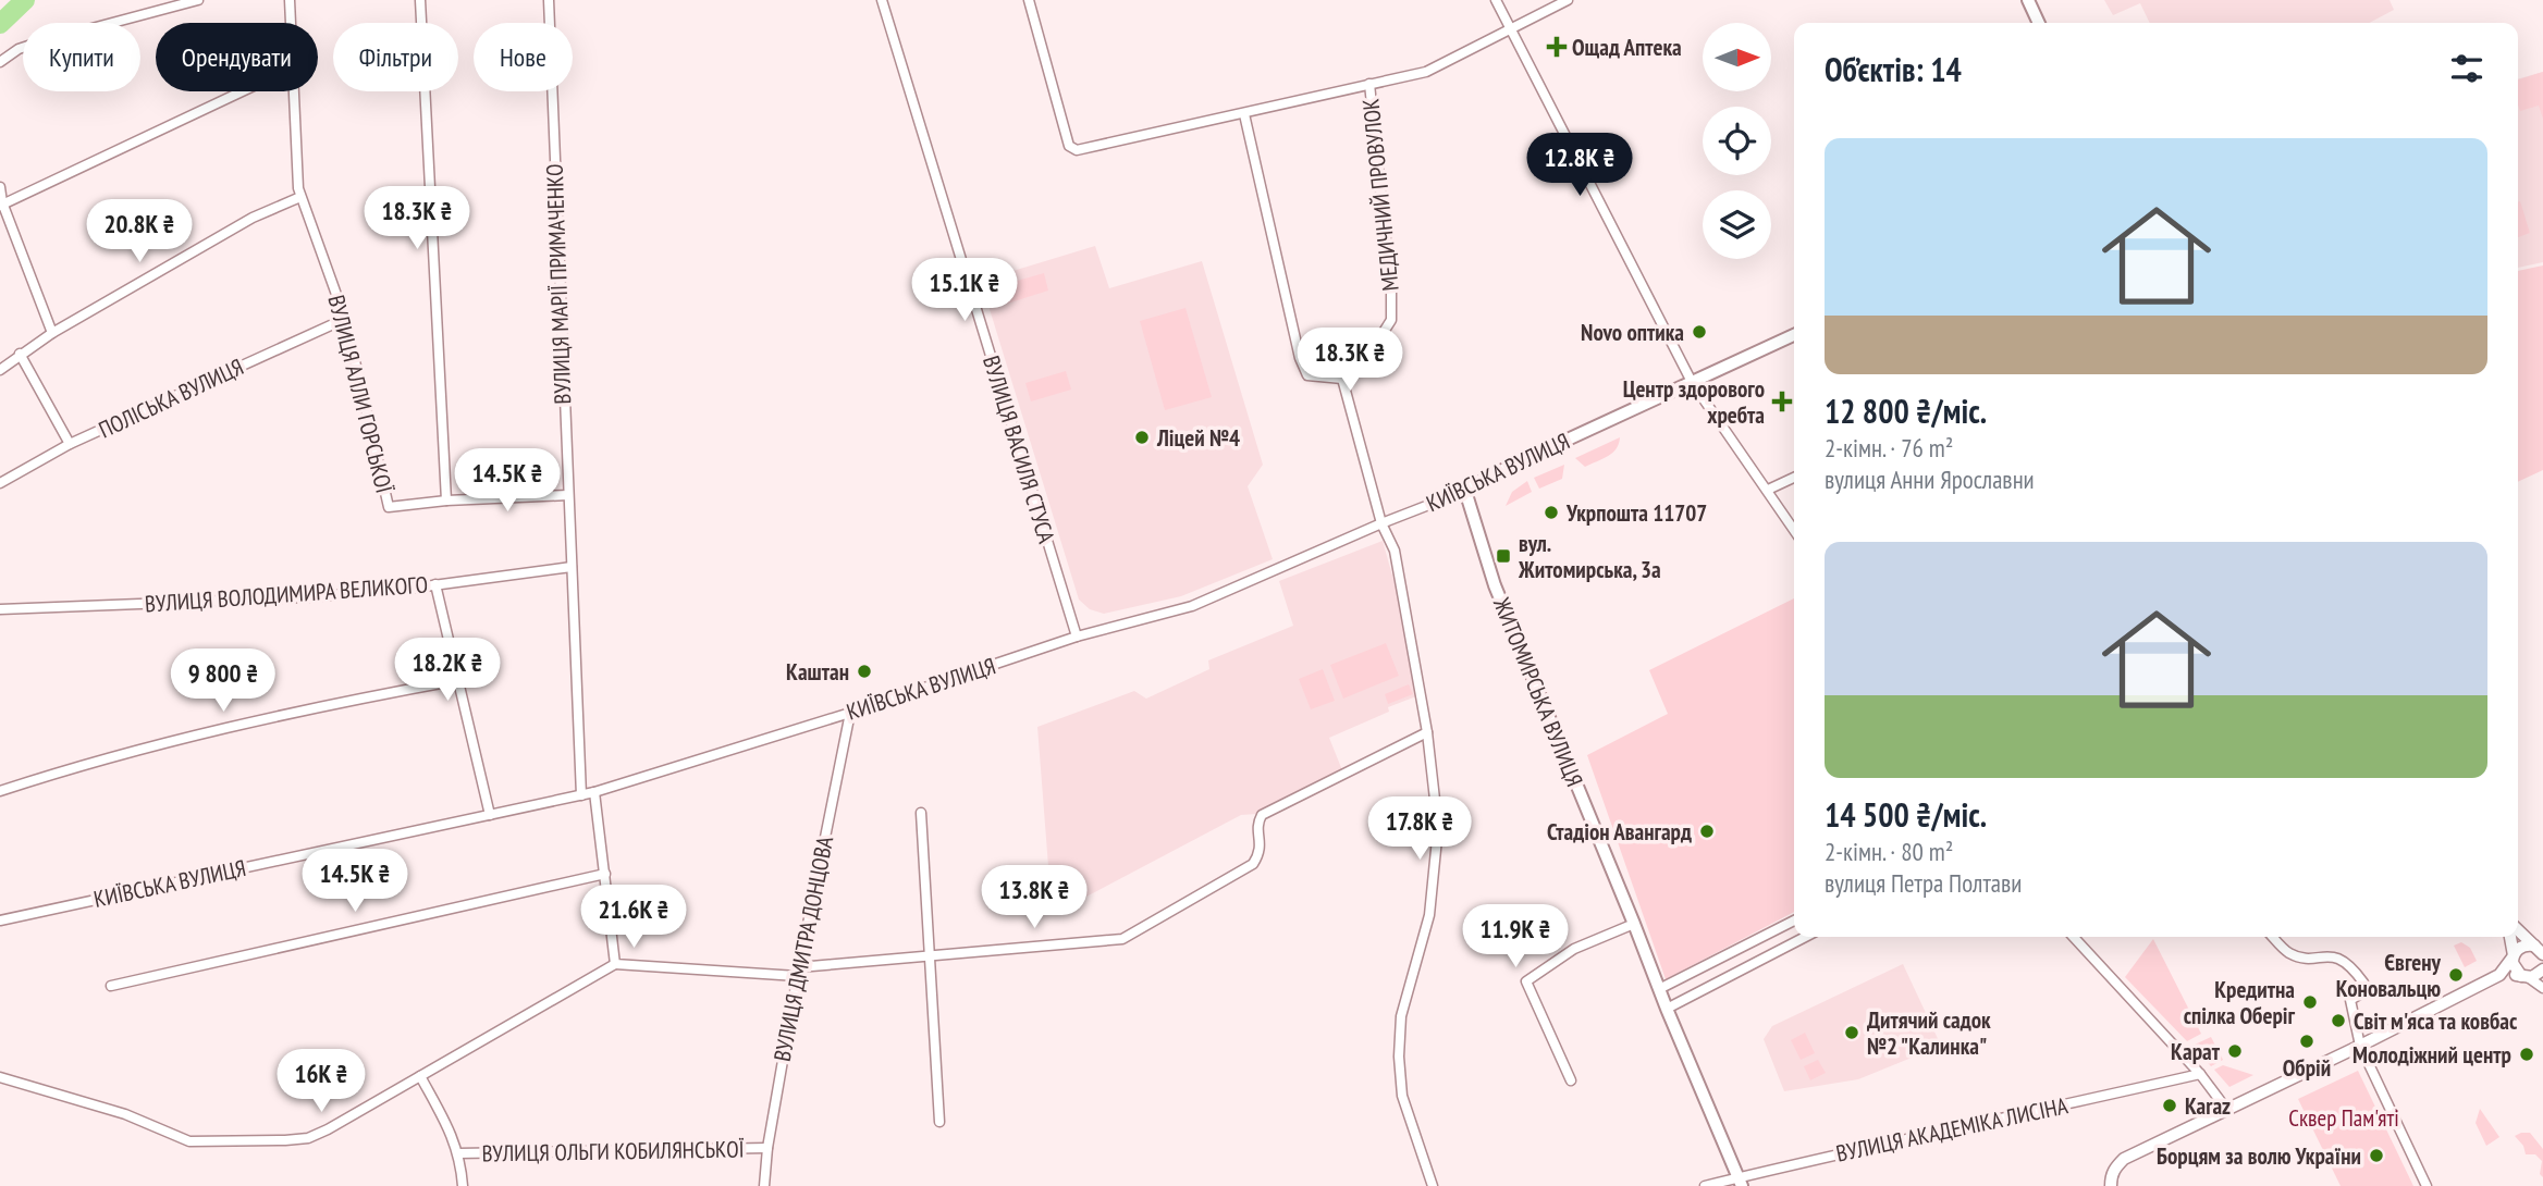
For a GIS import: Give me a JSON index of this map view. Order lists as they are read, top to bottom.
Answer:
{
  "streets": {
    "main road": ["КИЇВСЬКА ВУЛИЦЯ", "ЖИТОМИРСЬКА ВУЛИЦЯ"],
    "street": [
      "МЕДИЧНИЙ ПРОВУЛОК",
      "ВУЛИЦЯ МАРІЇ ПРИМАЧЕНКО",
      "ВУЛИЦЯ АЛЛИ ГОРСЬКОЇ",
      "ПОЛІСЬКА ВУЛИЦЯ",
      "ВУЛИЦЯ ВАСИЛЯ СТУСА",
      "ВУЛИЦЯ ВОЛОДИМИРА ВЕЛИКОГО",
      "ВУЛИЦЯ ДМИТРА ДОНЦОВА",
      "ВУЛИЦЯ АКАДЕМІКА ЛИСІНА",
      "ВУЛИЦЯ ОЛЬГИ КОБИЛЯНСЬКОЇ"
    ]
  },
  "crossings": [
    ["ВУЛИЦЯ МАРІЇ ПРИМАЧЕНКО", "КИЇВСЬКА ВУЛИЦЯ"],
    ["ВУЛИЦЯ МАРІЇ ПРИМАЧЕНКО", "ВУЛИЦЯ ВОЛОДИМИРА ВЕЛИКОГО"],
    ["ВУЛИЦЯ АЛЛИ ГОРСЬКОЇ", "ПОЛІСЬКА ВУЛИЦЯ"],
    ["ВУЛИЦЯ ВАСИЛЯ СТУСА", "КИЇВСЬКА ВУЛИЦЯ"],
    ["КИЇВСЬКА ВУЛИЦЯ", "ЖИТОМИРСЬКА ВУЛИЦЯ"],
    ["КИЇВСЬКА ВУЛИЦЯ", "ВУЛИЦЯ ДМИТРА ДОНЦОВА"],
    ["ЖИТОМИРСЬКА ВУЛИЦЯ", "ВУЛИЦЯ АКАДЕМІКА ЛИСІНА"],
    ["ВУЛИЦЯ ДМИТРА ДОНЦОВА", "ВУЛИЦЯ ОЛЬГИ КОБИЛЯНСЬКОЇ"]
  ],
  "parks": ["Сквер Пам'яті"],
  "places": {
    "health": ["Ощад Аптека", "Центр здорового хребта"],
    "other": [
      "Novo оптика",
      "Ліцей №4",
      "Укрпошта 11707",
      "Каштан",
      "Стадіон Авангард",
      "Євгену Коновальцю",
      "Кредитна спілка Оберіг",
      "Світ м'яса та ковбас",
      "Дитячий садок №2 \"Калинка\"",
      "Обрій",
      "Карат",
      "Молодіжний центр",
      "Karaz",
      "Борцям за волю України"
    ],
    "transit": ["вул. Житомирська, 3а"]
  },
  "north": "right",
  "page": {
    "chip": [
      "Купити",
      "Орендувати",
      "Фільтри",
      "Нове"
    ],
    "heading": "Об’єктів: 14",
    "list": [
      {
        "name": "12 800 ₴/міс.",
        "note": "2-кімн. · 76 m² · вулиця Анни Ярославни"
      },
      {
        "name": "14 500 ₴/міс.",
        "note": "2-кімн. · 80 m² · вулиця Петра Полтави"
      }
    ],
    "price": [
      "12.8K ₴",
      "18.3K ₴",
      "20.8K ₴",
      "15.1K ₴",
      "18.3K ₴",
      "14.5K ₴",
      "18.2K ₴",
      "9 800 ₴",
      "17.8K ₴",
      "14.5K ₴",
      "13.8K ₴",
      "21.6K ₴",
      "11.9K ₴",
      "16K ₴"
    ]
  }
}
